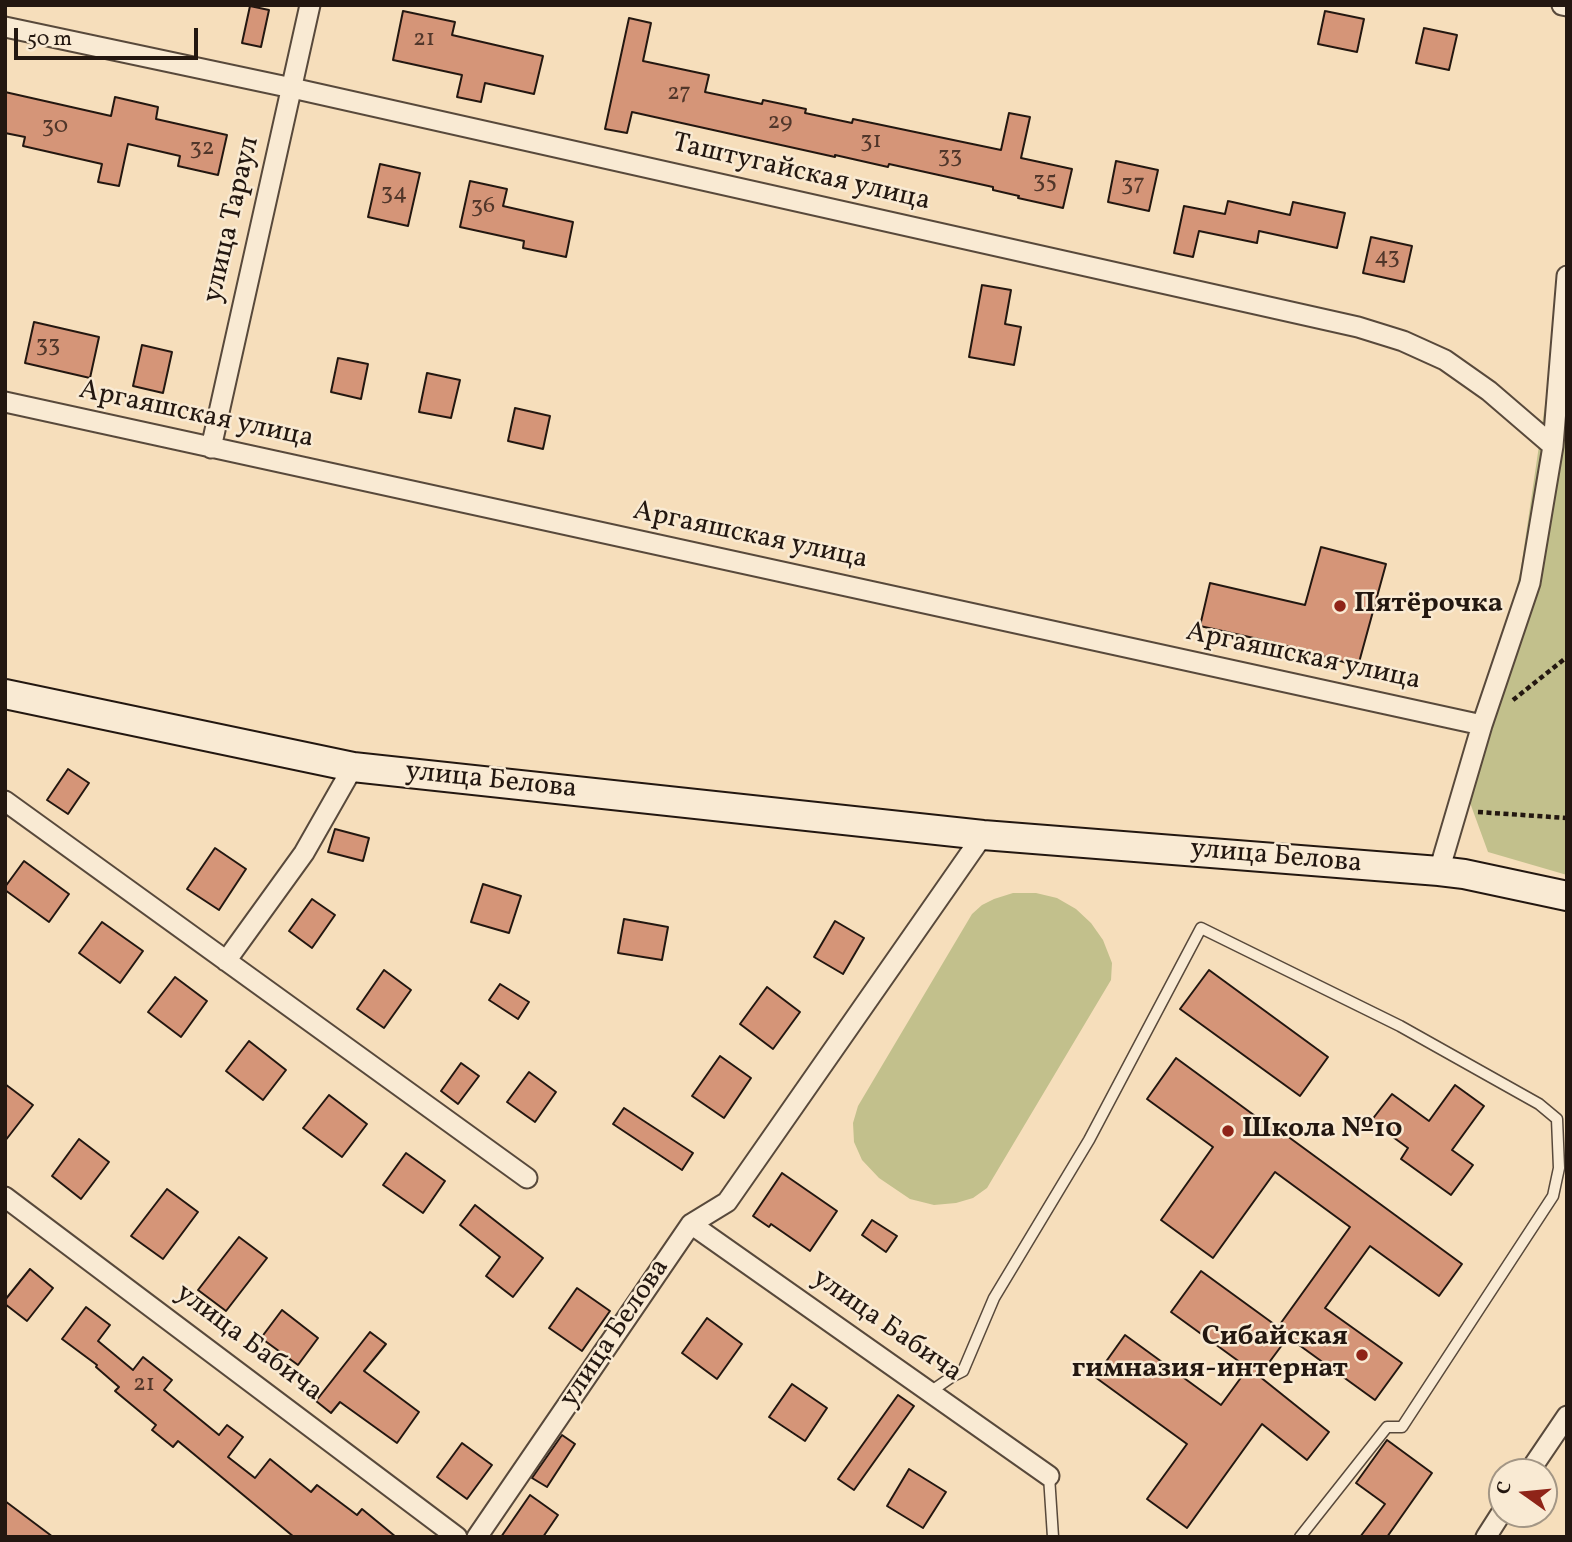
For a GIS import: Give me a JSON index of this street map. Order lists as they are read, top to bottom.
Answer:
{
  "streets": {
    "main road": ["улица Белова"],
    "street": [
      "Таштугайская улица",
      "улица Тараул",
      "Аргаяшская улица",
      "улица Бабича"
    ]
  },
  "crossings": [
    ["Таштугайская улица", "улица Тараул"],
    ["улица Тараул", "Аргаяшская улица"],
    ["улица Белова", "улица Бабича"]
  ],
  "places": ["Пятёрочка", "Школа №10", "Сибайская гимназия-интернат"],
  "house_numbers": [
    "21",
    "27",
    "29",
    "30",
    "31",
    "32",
    "33",
    "35",
    "37",
    "34",
    "36",
    "43",
    "33",
    "21"
  ],
  "scale_bar": "50 m",
  "north": "left"
}
